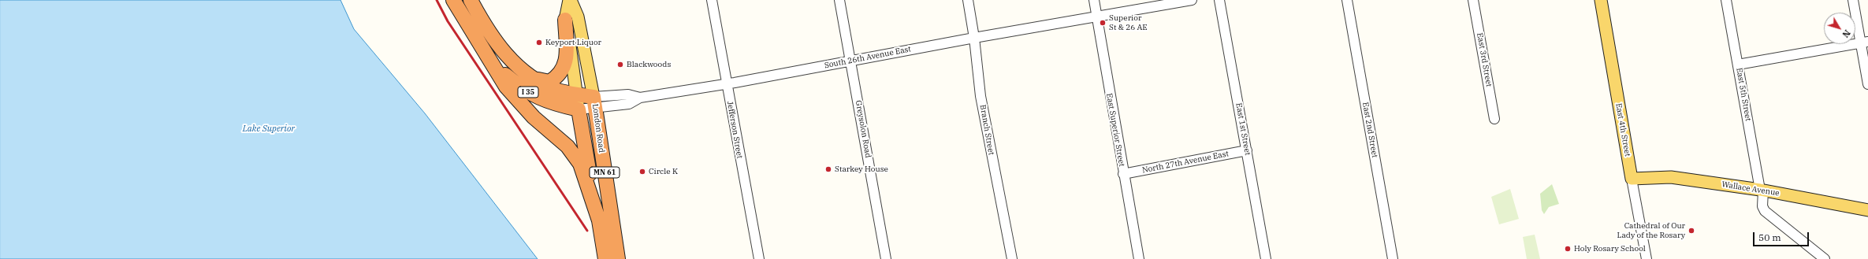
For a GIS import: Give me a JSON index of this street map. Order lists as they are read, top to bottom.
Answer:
{
  "streets": {
    "highway": ["I 35", "London Road", "MN 61"],
    "main road": ["East 4th Street", "Wallace Avenue"],
    "street": [
      "South 26th Avenue East",
      "East 3rd Street",
      "East 5th Street",
      "Greysolon Road",
      "East 1st Street",
      "Jefferson Street",
      "Branch Street",
      "East Superior Street",
      "East 2nd Street",
      "North 27th Avenue East"
    ]
  },
  "crossings": [
    ["South 26th Avenue East", "I 35"],
    ["South 26th Avenue East", "London Road"],
    ["South 26th Avenue East", "Greysolon Road"],
    ["South 26th Avenue East", "Jefferson Street"],
    ["South 26th Avenue East", "Branch Street"],
    ["South 26th Avenue East", "East Superior Street"],
    ["I 35", "London Road"],
    ["East 5th Street", "Wallace Avenue"],
    ["London Road", "MN 61"],
    ["East 1st Street", "North 27th Avenue East"],
    ["East Superior Street", "North 27th Avenue East"],
    ["East 4th Street", "Wallace Avenue"]
  ],
  "water": ["Lake Superior"],
  "places": [
    "Superior St & 26 AE",
    "Keyport Liquor",
    "Blackwoods",
    "Starkey House",
    "Circle K",
    "Cathedral of Our Lady of the Rosary",
    "Holy Rosary School"
  ],
  "scale_bar": "50 m",
  "north": "bottom right"
}
